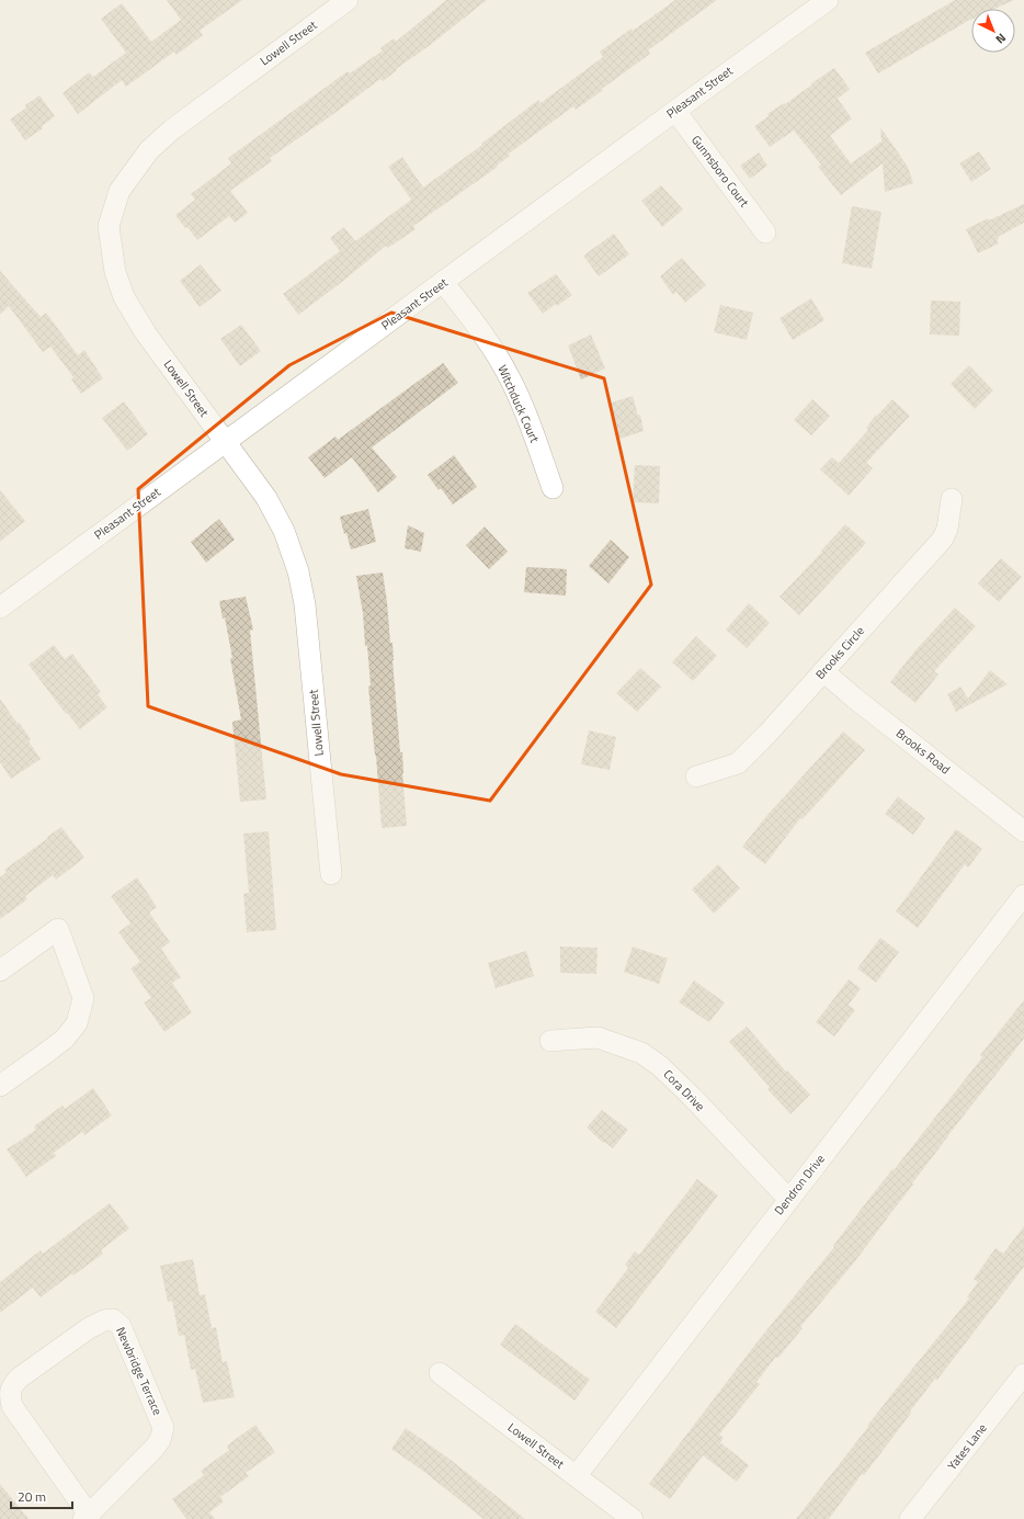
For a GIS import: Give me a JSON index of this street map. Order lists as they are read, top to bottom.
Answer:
{
  "streets": {
    "street": [
      "Lowell Street",
      "Pleasant Street",
      "Gunnsboro Court",
      "Witchduck Court",
      "Brooks Circle",
      "Brooks Road",
      "Cora Drive",
      "Dendron Drive",
      "Newbridge Terrace",
      "Yates Lane"
    ]
  },
  "crossings": [
    ["Lowell Street", "Pleasant Street"],
    ["Lowell Street", "Dendron Drive"],
    ["Pleasant Street", "Gunnsboro Court"],
    ["Pleasant Street", "Witchduck Court"],
    ["Brooks Circle", "Brooks Road"],
    ["Cora Drive", "Dendron Drive"]
  ],
  "scale_bar": "20 m",
  "north": "bottom right"
}
